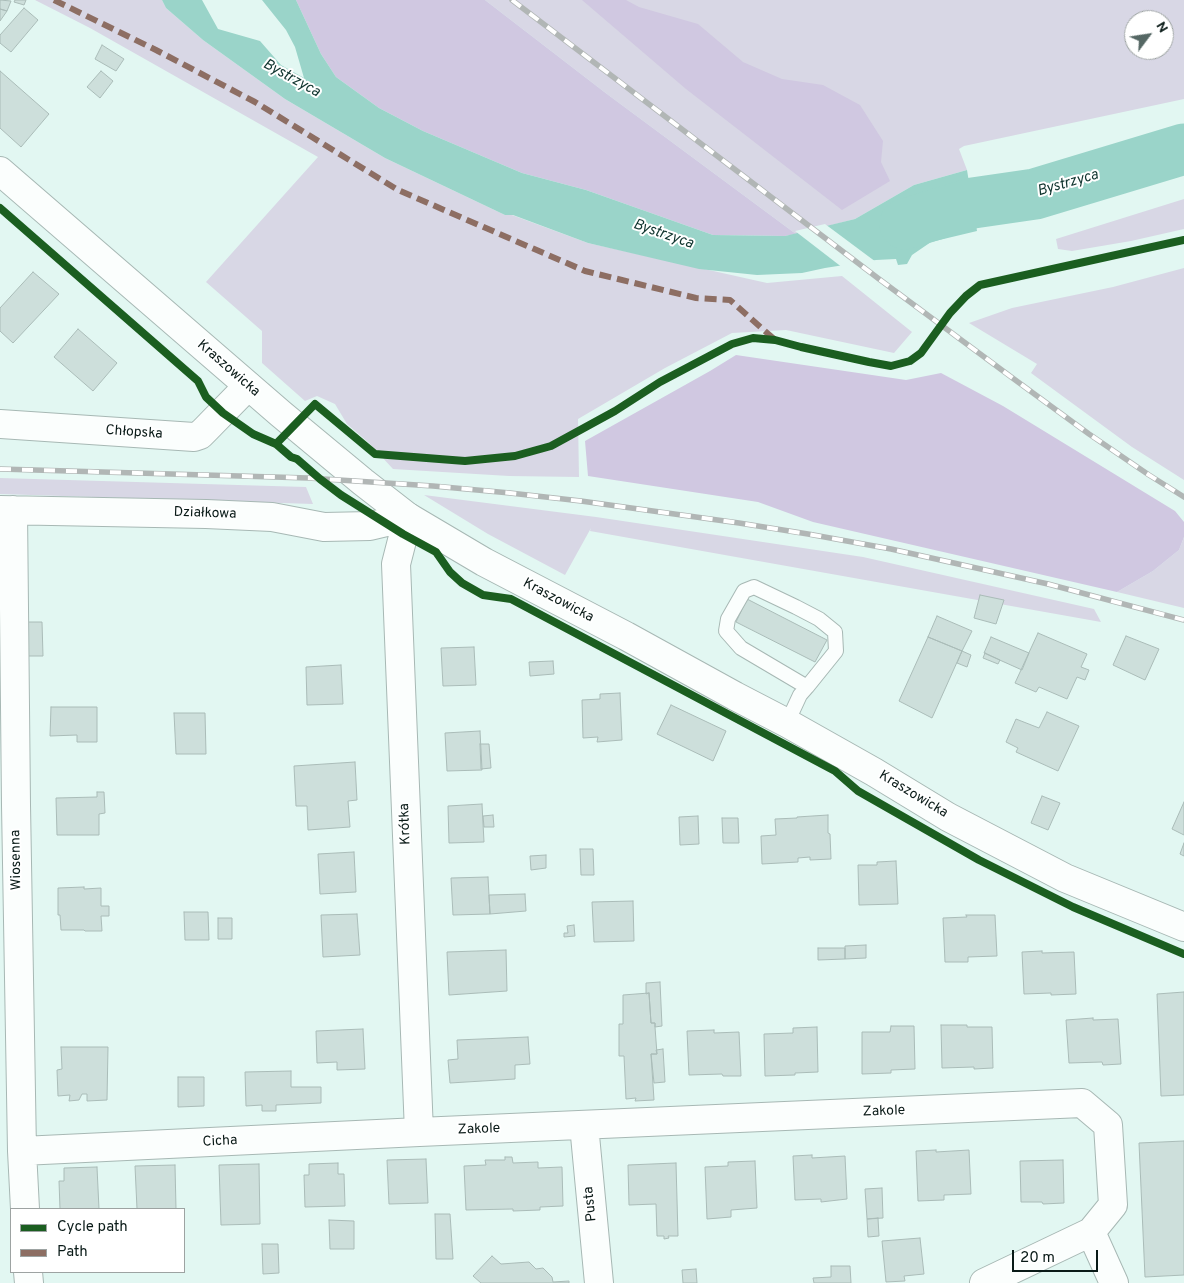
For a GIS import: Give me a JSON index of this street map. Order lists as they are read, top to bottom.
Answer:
{
  "streets": {
    "street": [
      "Kraszowicka",
      "Chłopska",
      "Działkowa",
      "Krótka",
      "Wiosenna",
      "Zakole",
      "Cicha",
      "Pusta"
    ]
  },
  "crossings": [
    ["Kraszowicka", "Chłopska"],
    ["Kraszowicka", "Działkowa"],
    ["Kraszowicka", "Krótka"],
    ["Działkowa", "Krótka"],
    ["Działkowa", "Wiosenna"],
    ["Krótka", "Zakole"],
    ["Krótka", "Cicha"],
    ["Wiosenna", "Cicha"],
    ["Zakole", "Cicha"],
    ["Zakole", "Pusta"]
  ],
  "water": ["Bystrzyca"],
  "legend": ["Cycle path", "Path"],
  "scale_bar": "20 m",
  "north": "top right"
}
